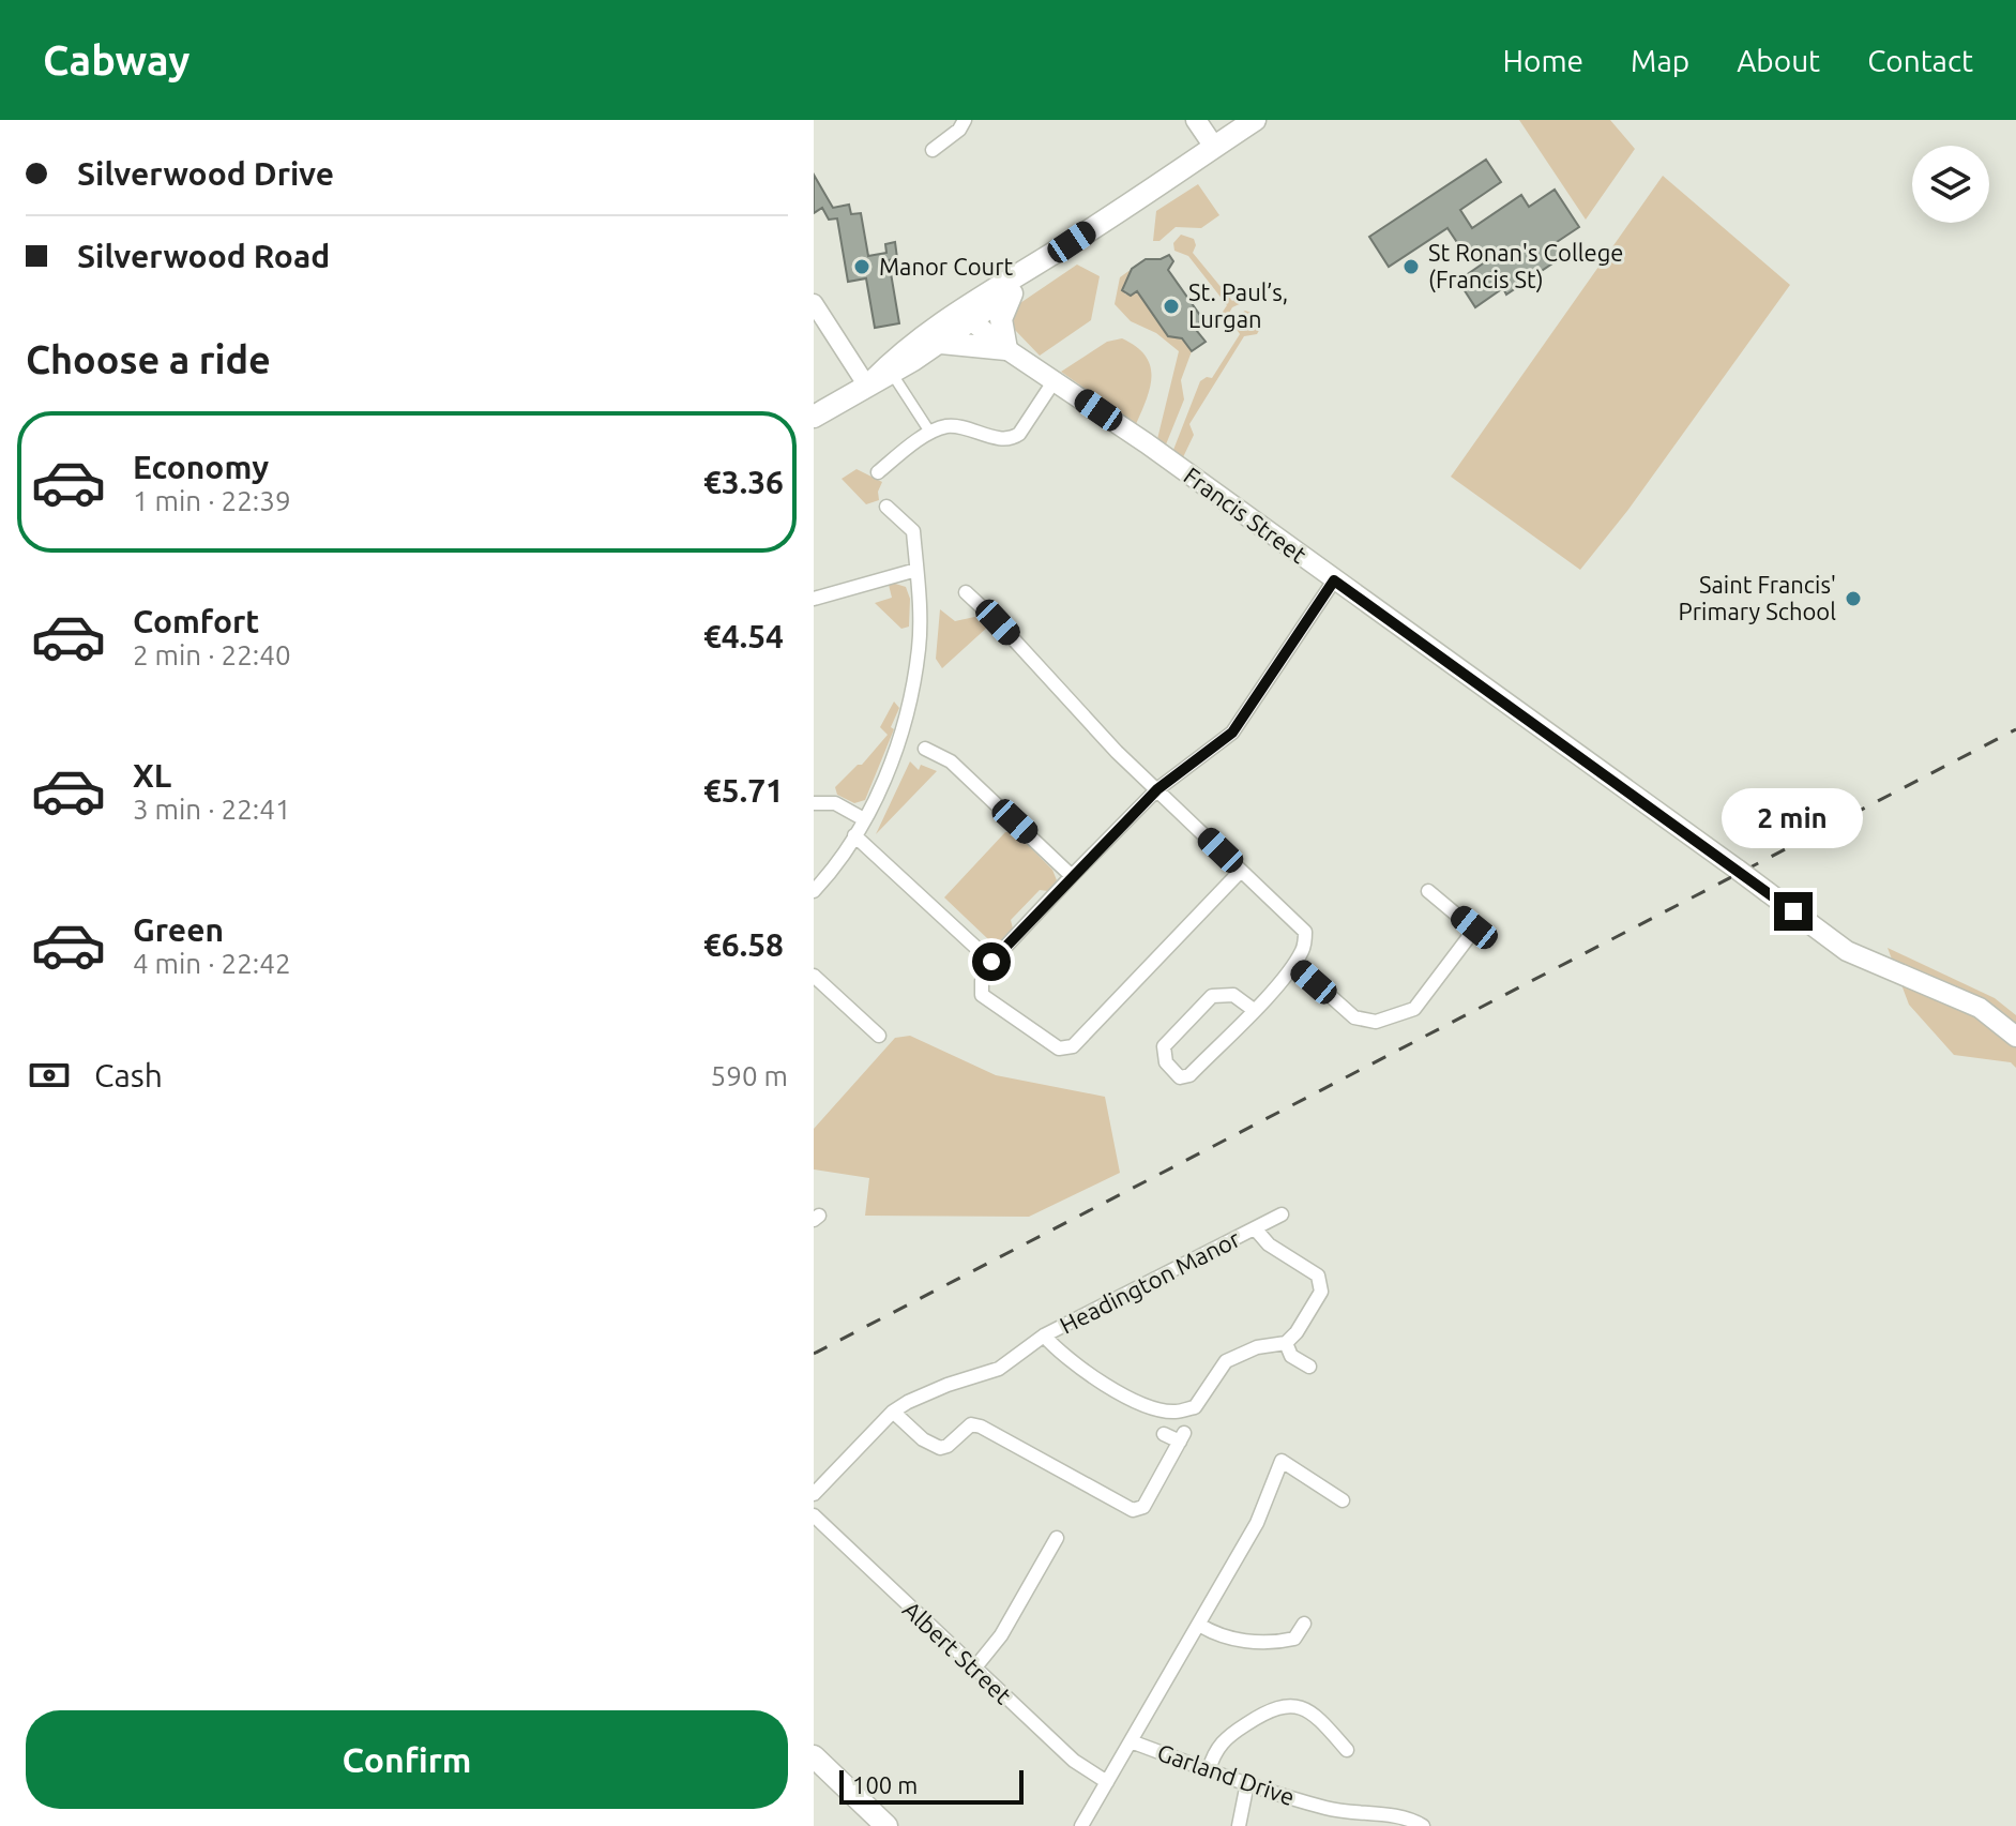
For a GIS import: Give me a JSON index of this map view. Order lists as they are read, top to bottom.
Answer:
{
  "streets": {
    "main road": ["Francis Street"],
    "street": ["Headington Manor", "Albert Street", "Garland Drive"]
  },
  "places": [
    "Manor Court",
    "St Ronan's College (Francis St)",
    "St. Paul’s, Lurgan",
    "Saint Francis' Primary School"
  ],
  "scale_bar": "100 m",
  "page": {
    "header": "Cabway",
    "nav": [
      "Home",
      "Map",
      "About",
      "Contact"
    ],
    "banner": ["Silverwood Drive", "Silverwood Road"],
    "heading": "Choose a ride",
    "list": [
      {
        "name": "Economy",
        "note": "1 min · 22:39",
        "value": "€3.36"
      },
      {
        "name": "Comfort",
        "note": "2 min · 22:40",
        "value": "€4.54"
      },
      {
        "name": "XL",
        "note": "3 min · 22:41",
        "value": "€5.71"
      },
      {
        "name": "Green",
        "note": "4 min · 22:42",
        "value": "€6.58"
      }
    ],
    "bubble": "2 min",
    "pay": ["Cash", "590 m"],
    "buttons": "Confirm",
    "scale": "100 m"
  }
}
